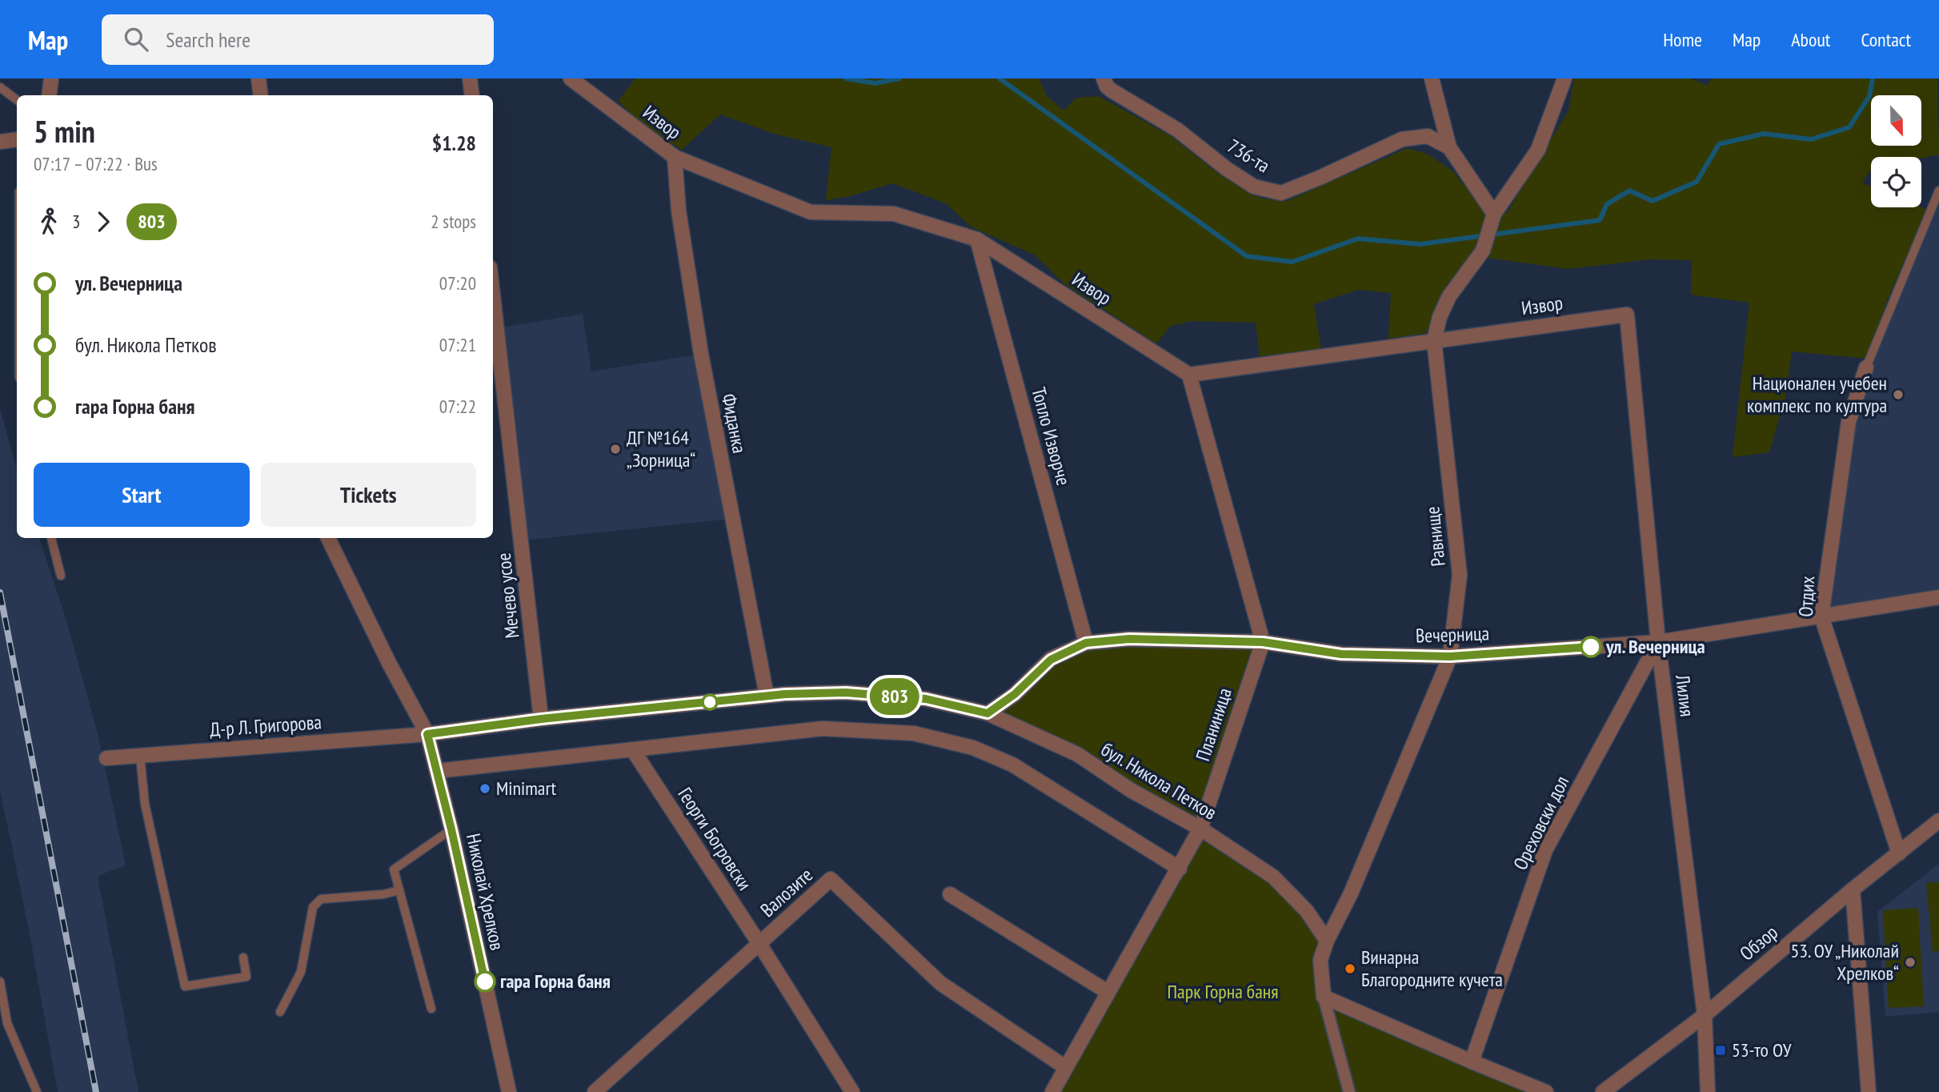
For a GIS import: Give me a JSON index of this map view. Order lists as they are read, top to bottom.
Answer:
{
  "streets": {
    "street": [
      "Извор",
      "736-та",
      "Фиданка",
      "Топло Изворче",
      "Равнище",
      "Мечево усое",
      "Отдих",
      "Вечерница",
      "Лилия",
      "Планиница",
      "Д-р Л. Григорова",
      "бул. Никола Петков",
      "Ореховски дол",
      "Георги Богровски",
      "Николай Хрелков",
      "Валозите",
      "Обзор"
    ]
  },
  "crossings": [
    ["Извор", "Фиданка"],
    ["Извор", "Топло Изворче"],
    ["Извор", "Равнище"],
    ["Извор", "Лилия"],
    ["Фиданка", "бул. Никола Петков"],
    ["Топло Изворче", "Вечерница"],
    ["Равнище", "Вечерница"],
    ["Равнище", "бул. Никола Петков"],
    ["Мечево усое", "бул. Никола Петков"],
    ["Отдих", "Вечерница"],
    ["Отдих", "Обзор"],
    ["Вечерница", "Лилия"],
    ["Вечерница", "Планиница"],
    ["Вечерница", "бул. Никола Петков"],
    ["Вечерница", "Ореховски дол"],
    ["Лилия", "Ореховски дол"],
    ["Лилия", "Обзор"],
    ["Планиница", "бул. Никола Петков"],
    ["Планиница", "Валозите"],
    ["Д-р Л. Григорова", "бул. Никола Петков"],
    ["Д-р Л. Григорова", "Николай Хрелков"],
    ["бул. Никола Петков", "Николай Хрелков"],
    ["Георги Богровски", "Валозите"]
  ],
  "parks": ["Парк Горна баня"],
  "places": {
    "other": [
      "Национален учебен комплекс по култура",
      "ДГ №164 „Зорница“",
      "ул. Вечерница",
      "Minimart",
      "53. ОУ „Николай Хрелков“",
      "Винарна Благородните кучета",
      "гара Горна баня"
    ],
    "transit": ["53-то ОУ"]
  },
  "lines": ["bus line 803"],
  "north": "bottom",
  "page": {
    "header": "Map",
    "search": "Search here",
    "nav": [
      "Home",
      "Map",
      "About",
      "Contact"
    ],
    "on_map": "803",
    "heading": ["5 min", "07:17 – 07:22 · Bus", "$1.28"],
    "legs": ["3", "803", "2 stops"],
    "list": [
      {
        "name": "ул. Вечерница",
        "value": "07:20"
      },
      {
        "name": "бул. Никола Петков",
        "value": "07:21"
      },
      {
        "name": "гара Горна баня",
        "value": "07:22"
      }
    ],
    "buttons": ["Start", "Tickets"]
  }
}
